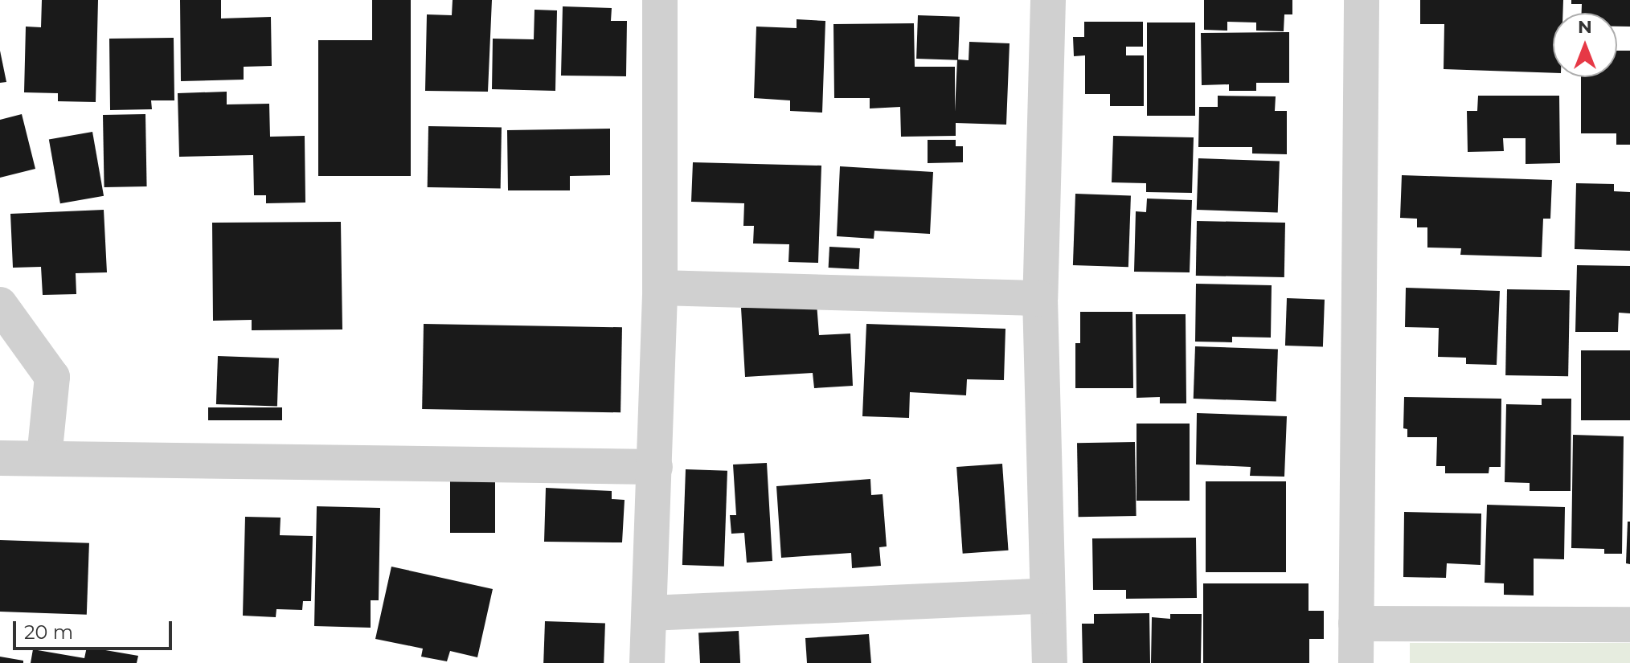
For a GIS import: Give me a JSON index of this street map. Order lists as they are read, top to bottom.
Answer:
{
  "scale_bar": "20 m",
  "north": "top"
}
